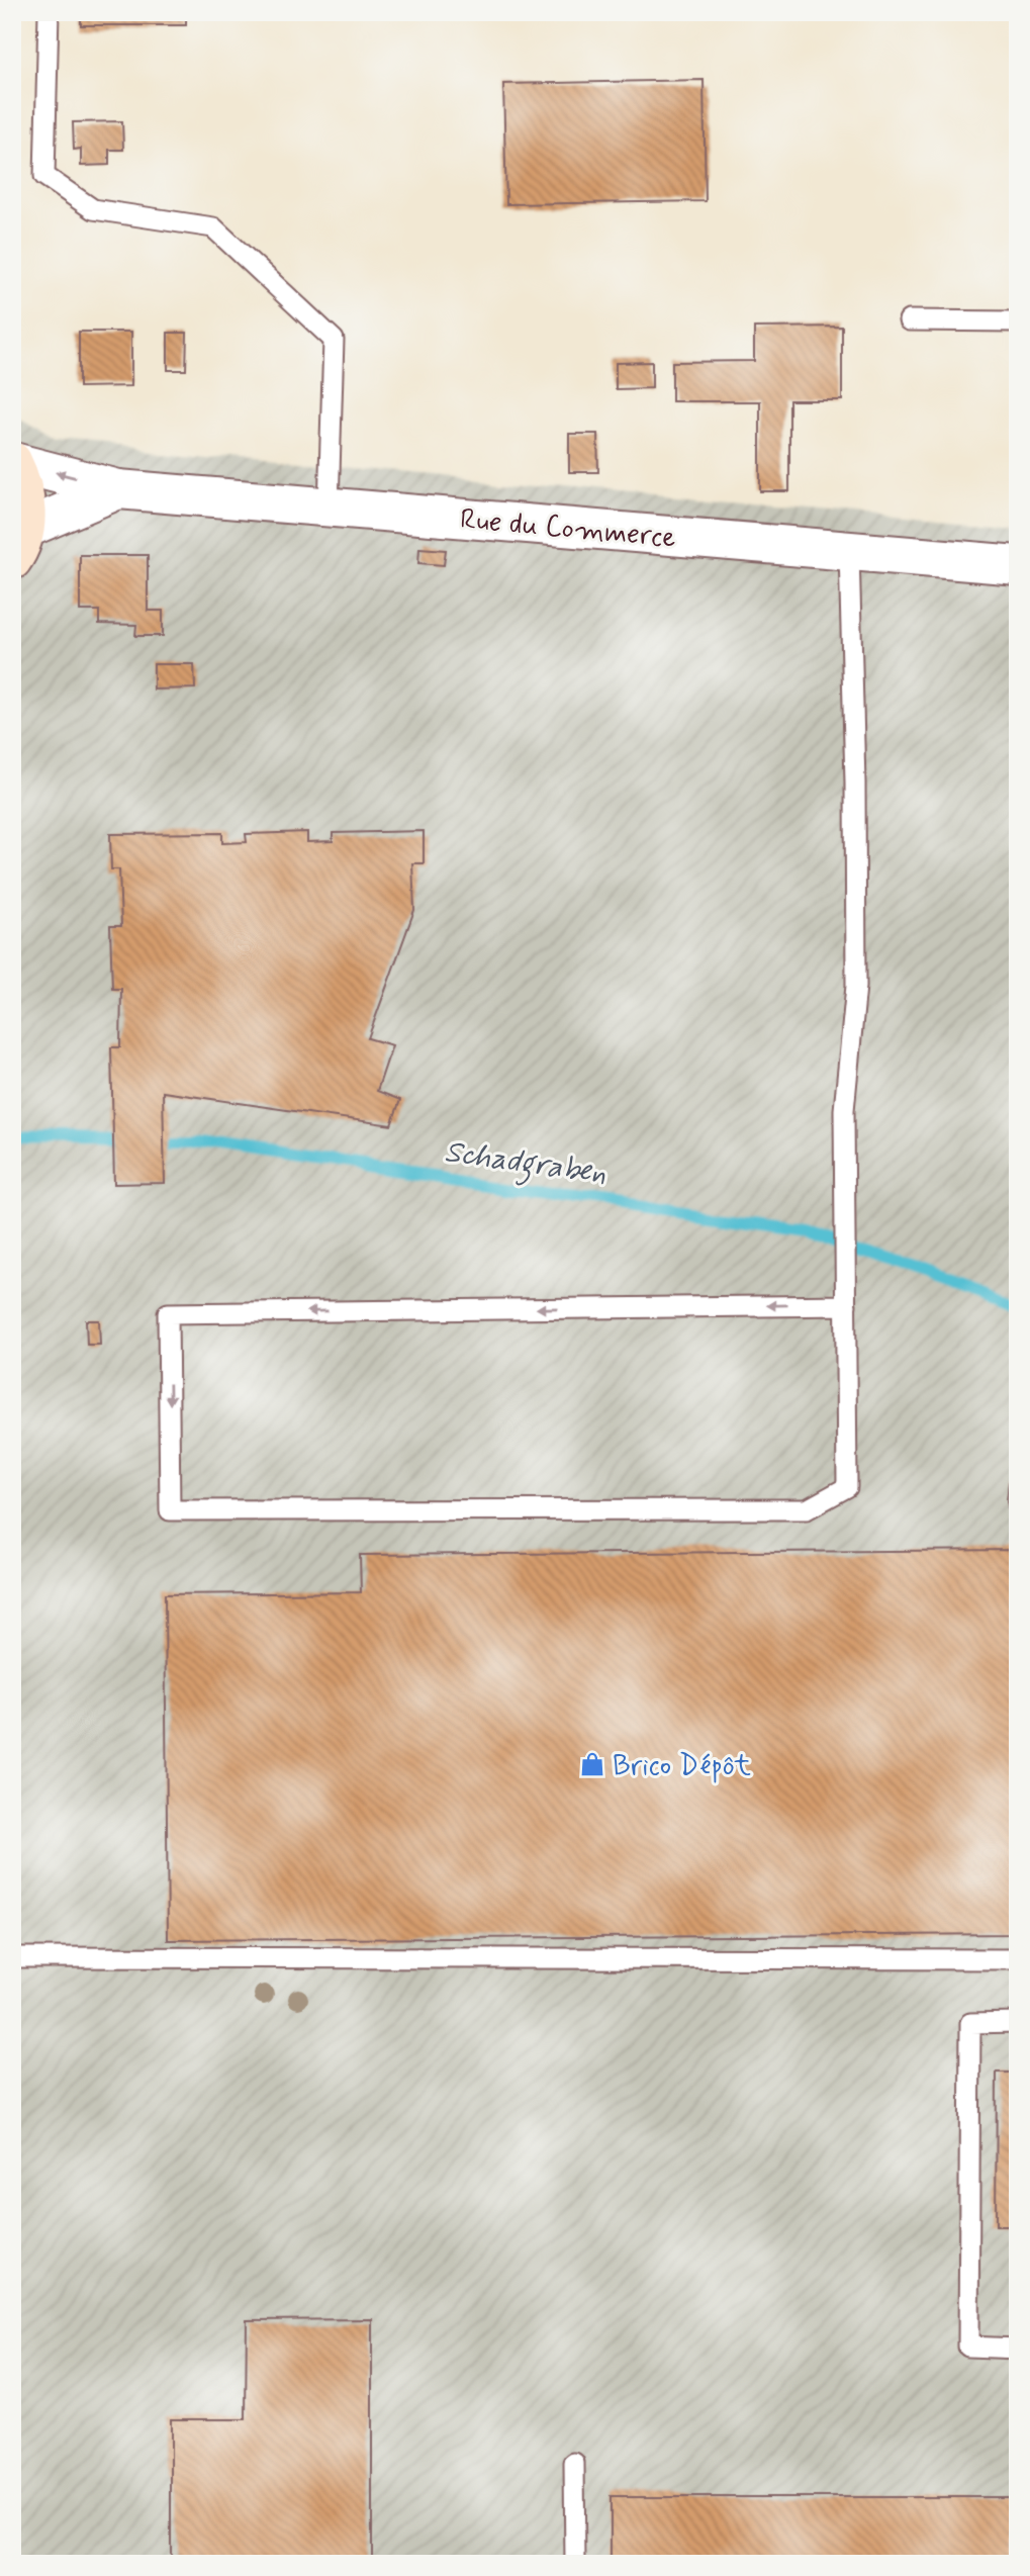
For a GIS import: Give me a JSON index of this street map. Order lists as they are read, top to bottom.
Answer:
{
  "streets": {
    "street": ["Rue du Commerce"]
  },
  "water": ["Schadgraben"],
  "places": {
    "shop": ["Brico Dépôt"]
  }
}
